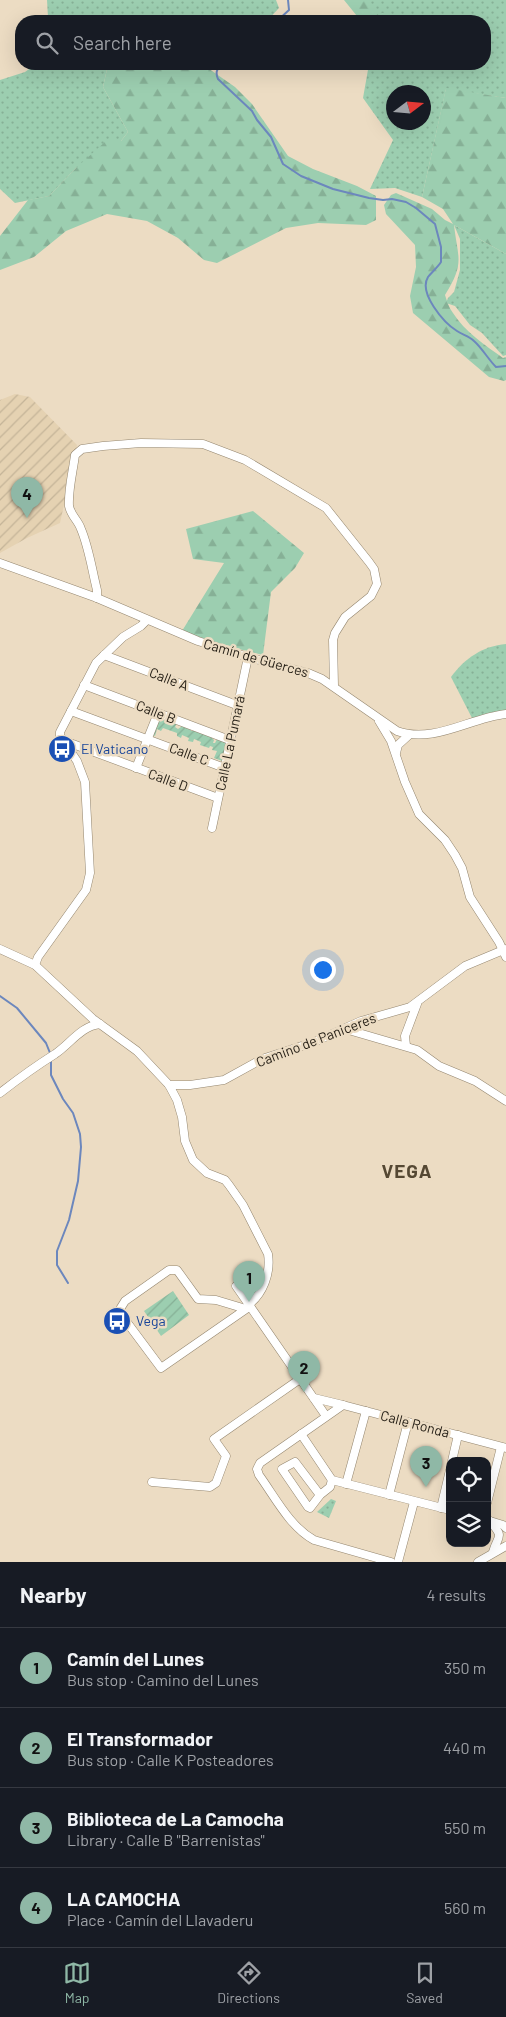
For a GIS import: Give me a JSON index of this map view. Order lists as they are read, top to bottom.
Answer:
{
  "streets": {
    "street": [
      "Camín de Güerces",
      "Calle A",
      "Calle B",
      "Calle La Pumará",
      "Calle C",
      "Calle D",
      "Camino de Paniceres",
      "Calle Ronda"
    ]
  },
  "crossings": [
    ["Camín de Güerces", "Calle La Pumará"],
    ["Calle La Pumará", "Calle D"]
  ],
  "districts": ["VEGA"],
  "places": {
    "bus stop": ["El Vaticano", "Vega"]
  },
  "north": "right",
  "page": {
    "search": "Search here",
    "pins": [
      "4",
      "1",
      "2",
      "3"
    ],
    "heading": ["Nearby", "4 results"],
    "list": [
      {
        "mark": "1",
        "name": "Camín del Lunes",
        "note": "Bus stop · Camino del Lunes",
        "value": "350 m"
      },
      {
        "mark": "2",
        "name": "El Transformador",
        "note": "Bus stop · Calle K Posteadores",
        "value": "440 m"
      },
      {
        "mark": "3",
        "name": "Biblioteca de La Camocha",
        "note": "Library · Calle B \"Barrenistas\"",
        "value": "550 m"
      },
      {
        "mark": "4",
        "name": "LA CAMOCHA",
        "note": "Place · Camín del Llavaderu",
        "value": "560 m"
      }
    ],
    "nav": ["Map", "Directions", "Saved"]
  }
}
